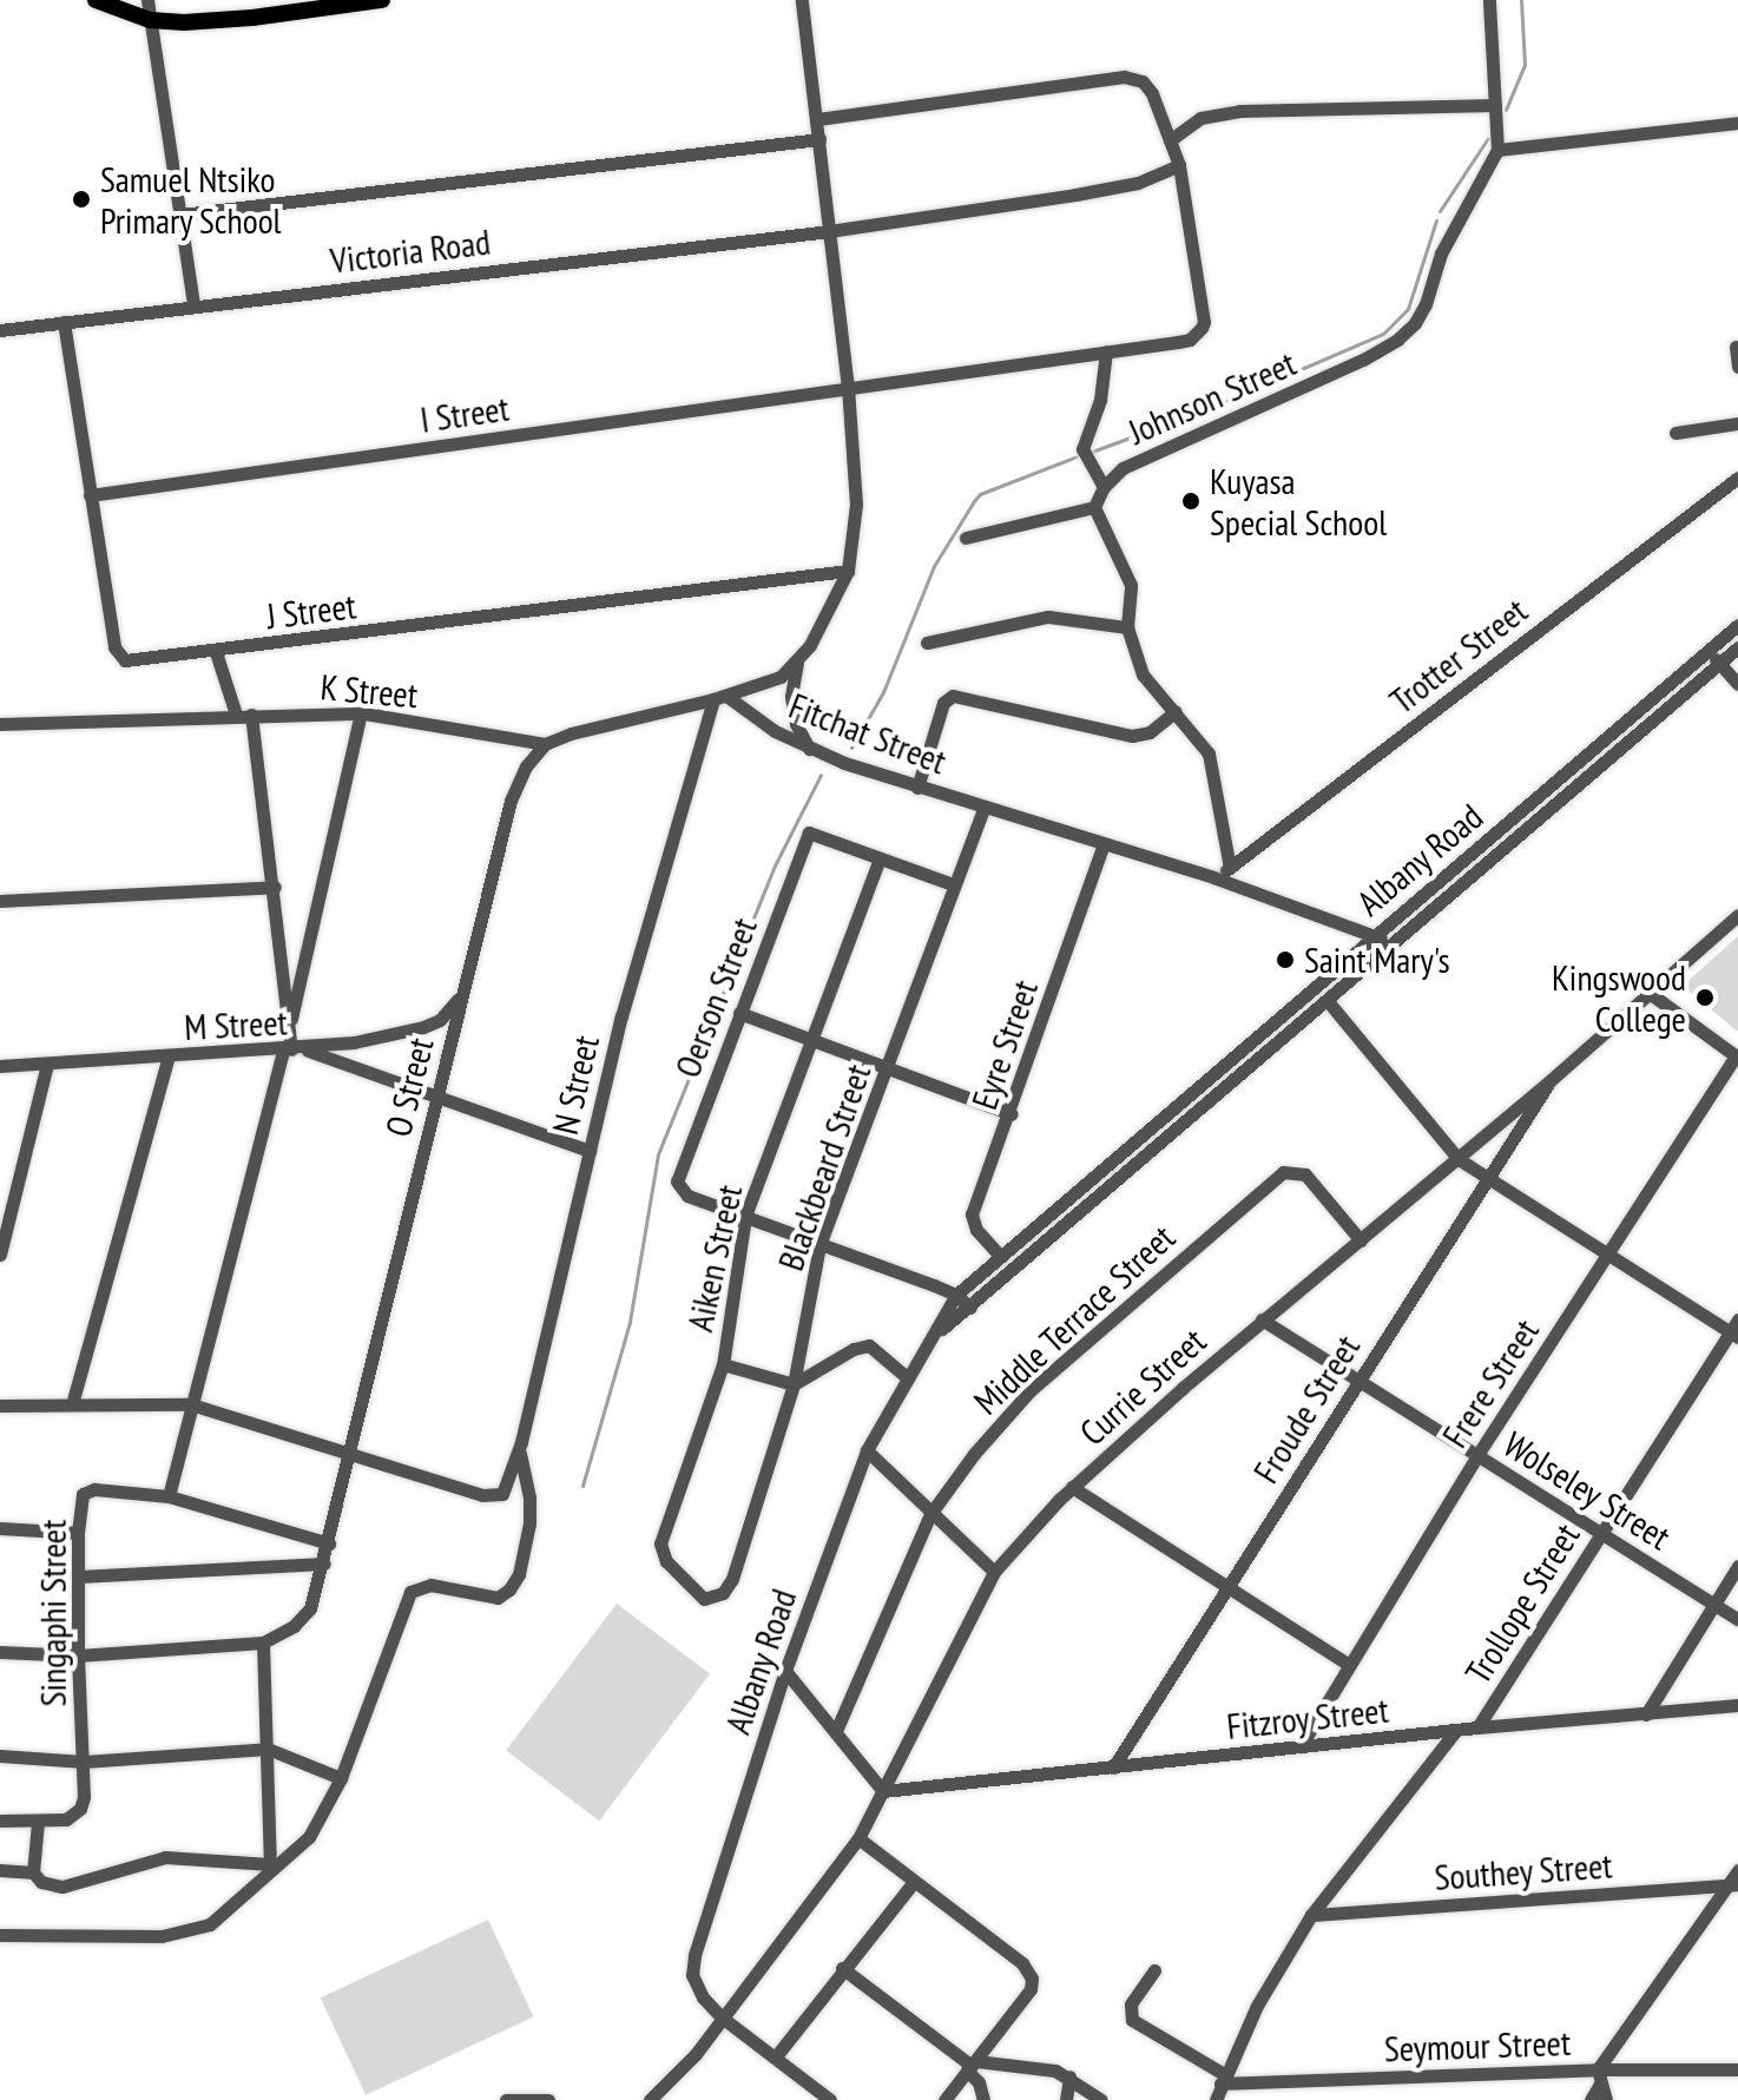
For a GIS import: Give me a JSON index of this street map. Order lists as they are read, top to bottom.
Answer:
{
  "streets": {
    "street": [
      "Victoria Road",
      "Johnson Street",
      "I Street",
      "J Street",
      "Trotter Street",
      "K Street",
      "Fitchat Street",
      "Albany Road",
      "Oerson Street",
      "M Street",
      "Eyre Street",
      "N Street",
      "O Street",
      "Blackbeard Street",
      "Aiken Street",
      "Middle Terrace Street",
      "Frere Street",
      "Currie Street",
      "Froude Street",
      "Wolseley Street",
      "Trollope Street",
      "Singaphi Street",
      "Fitzroy Street",
      "Southey Street",
      "Seymour Street"
    ]
  },
  "crossings": [
    ["Victoria Road", "I Street"],
    ["Victoria Road", "J Street"],
    ["Victoria Road", "Fitchat Street"],
    ["I Street", "J Street"],
    ["I Street", "Fitchat Street"],
    ["J Street", "Fitchat Street"],
    ["Trotter Street", "Fitchat Street"],
    ["K Street", "Fitchat Street"],
    ["K Street", "N Street"],
    ["K Street", "O Street"],
    ["Fitchat Street", "Albany Road"],
    ["Fitchat Street", "Eyre Street"],
    ["Fitchat Street", "N Street"],
    ["Fitchat Street", "Blackbeard Street"],
    ["Albany Road", "Eyre Street"],
    ["Albany Road", "Currie Street"],
    ["Oerson Street", "Aiken Street"],
    ["M Street", "O Street"],
    ["N Street", "O Street"],
    ["O Street", "Singaphi Street"],
    ["Blackbeard Street", "Aiken Street"],
    ["Middle Terrace Street", "Currie Street"],
    ["Frere Street", "Wolseley Street"],
    ["Frere Street", "Fitzroy Street"],
    ["Currie Street", "Froude Street"],
    ["Currie Street", "Wolseley Street"],
    ["Currie Street", "Fitzroy Street"],
    ["Froude Street", "Wolseley Street"],
    ["Froude Street", "Fitzroy Street"],
    ["Wolseley Street", "Trollope Street"],
    ["Trollope Street", "Fitzroy Street"],
    ["Trollope Street", "Southey Street"],
    ["Trollope Street", "Seymour Street"]
  ],
  "places": [
    "Samuel Ntsiko Primary School",
    "Kuyasa Special School",
    "Saint Mary's",
    "Kingswood College"
  ]
}
